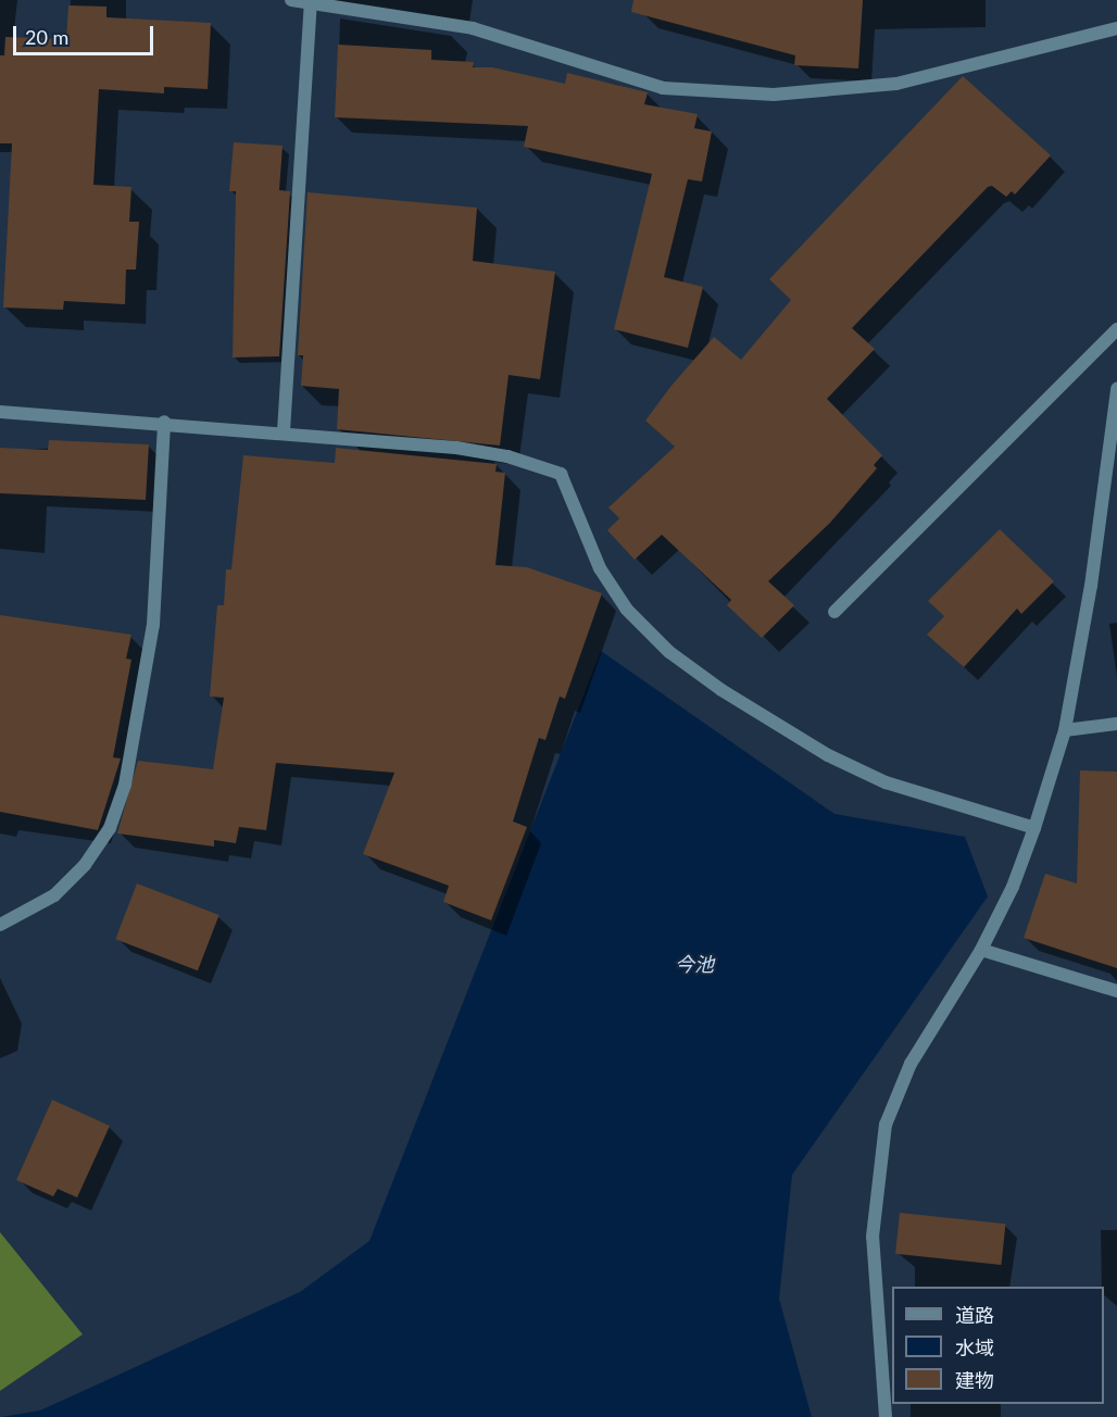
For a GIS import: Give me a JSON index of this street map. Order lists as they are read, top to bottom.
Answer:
{
  "water": ["今池"],
  "legend": ["道路", "水域", "建物"],
  "scale_bar": "20 m"
}
